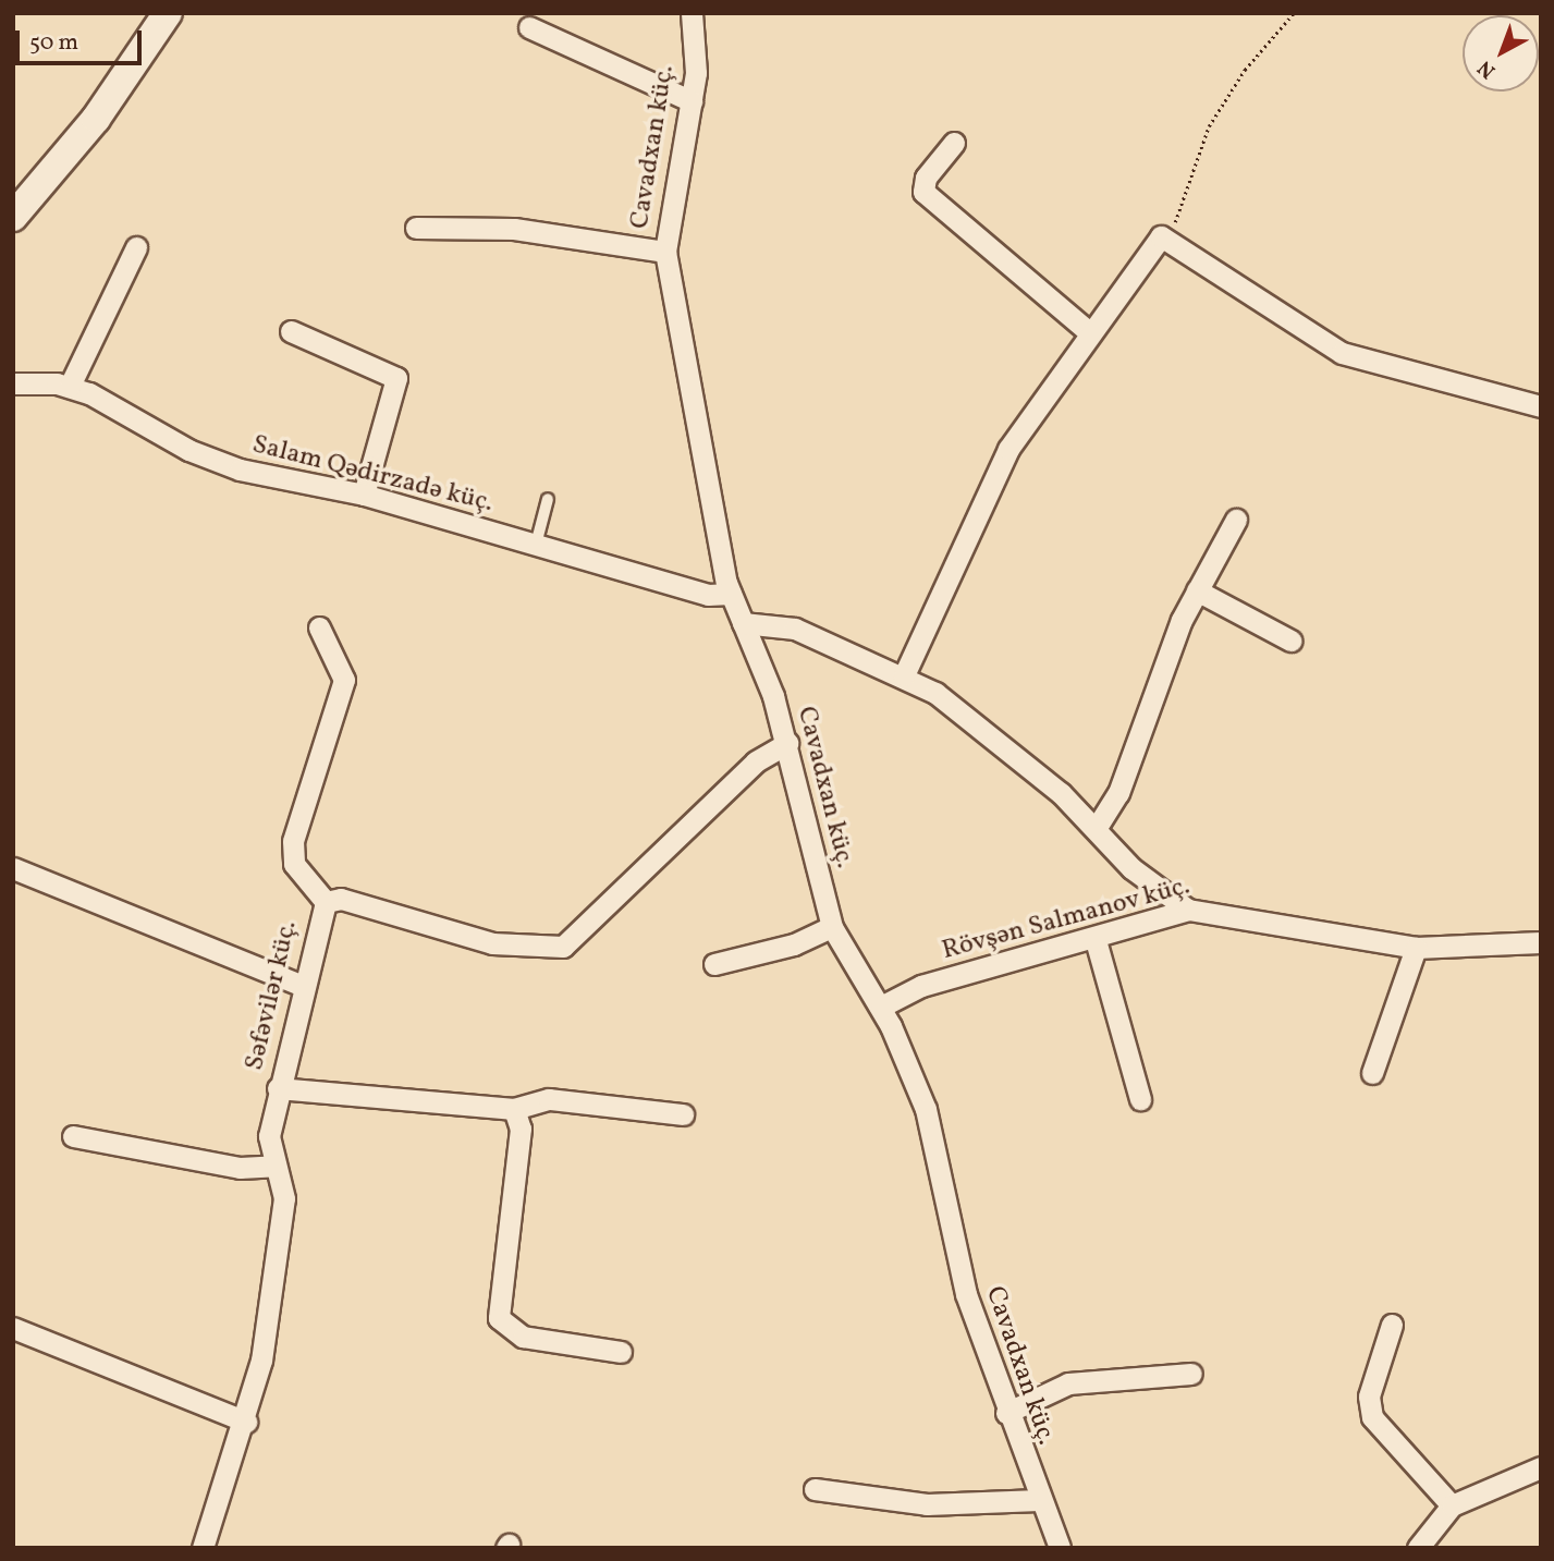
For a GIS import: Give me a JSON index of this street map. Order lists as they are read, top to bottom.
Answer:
{
  "streets": {
    "street": [
      "Cavadxan küç.",
      "Salam Qədirzadə küç.",
      "Rövşən Salmanov küç.",
      "Səfəvilər küç."
    ]
  },
  "crossings": [
    ["Cavadxan küç.", "Salam Qədirzadə küç."],
    ["Cavadxan küç.", "Rövşən Salmanov küç."],
    ["Cavadxan küç.", "Səfəvilər küç."]
  ],
  "scale_bar": "50 m",
  "north": "bottom left"
}
